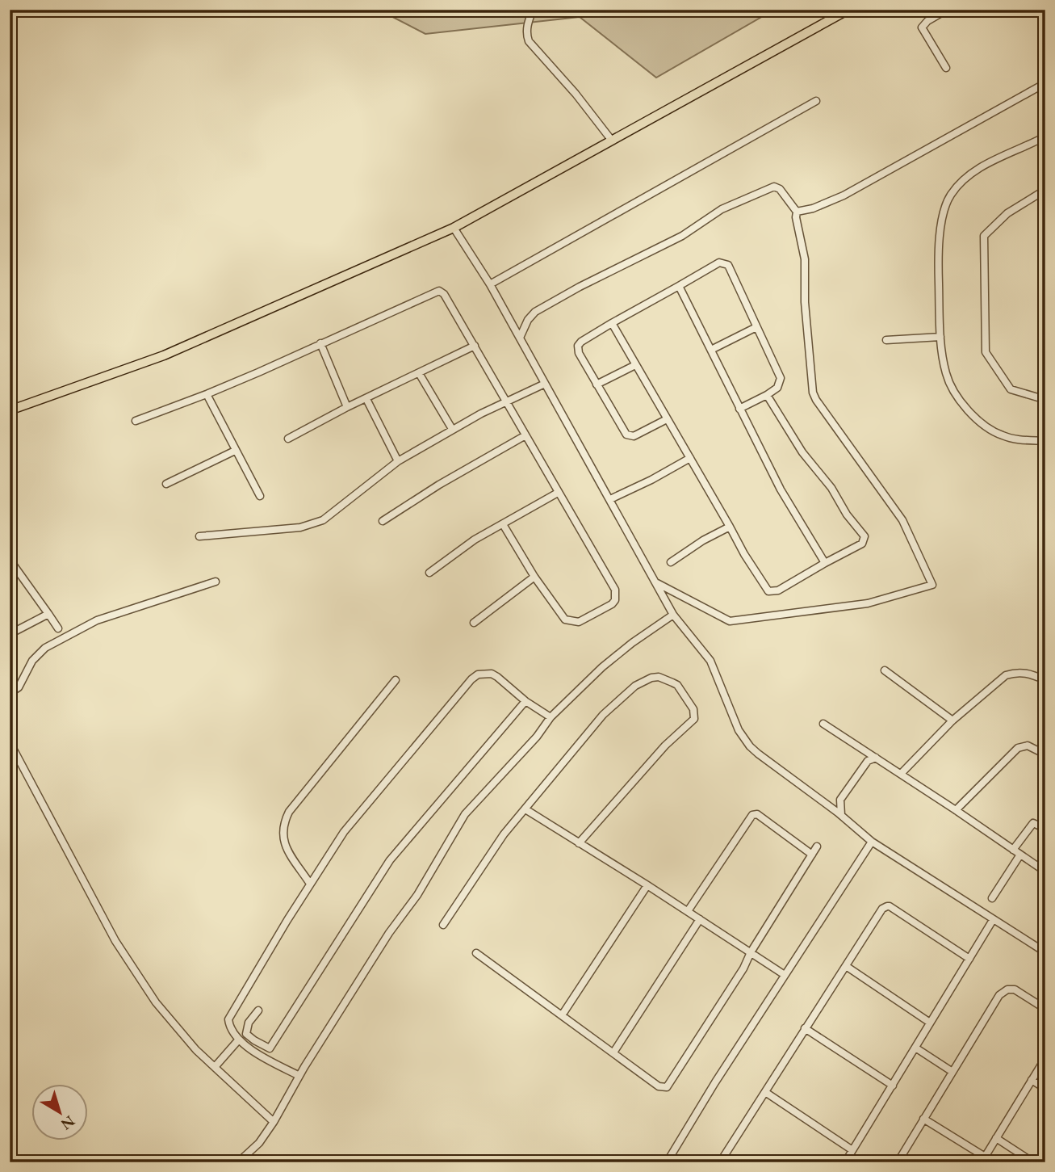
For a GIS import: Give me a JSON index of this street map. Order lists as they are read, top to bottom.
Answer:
{
  "north": "bottom right"
}
